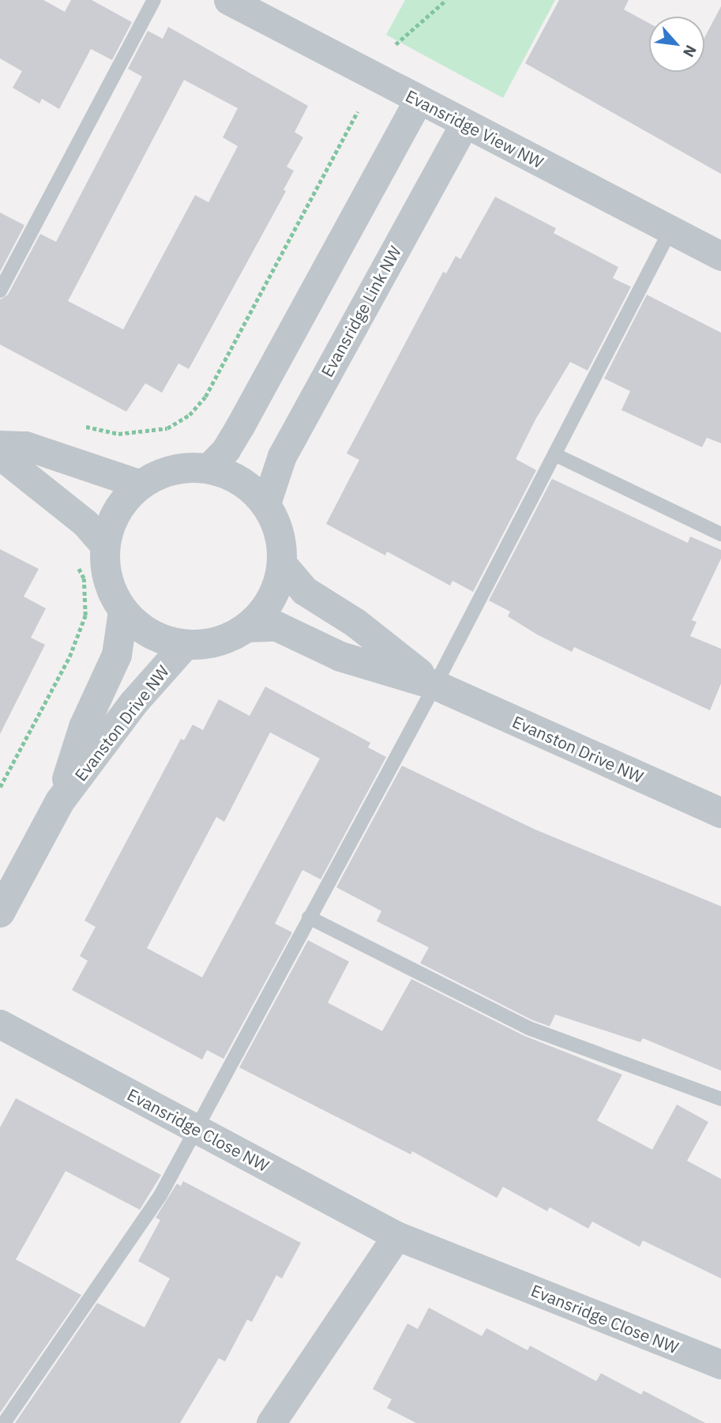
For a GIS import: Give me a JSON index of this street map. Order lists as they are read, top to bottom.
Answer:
{
  "streets": {
    "street": [
      "Evansridge View NW",
      "Evansridge Link NW",
      "Evanston Drive NW",
      "Evansridge Close NW"
    ]
  },
  "crossings": [
    ["Evansridge View NW", "Evansridge Link NW"],
    ["Evansridge Link NW", "Evanston Drive NW"]
  ],
  "north": "bottom right"
}
